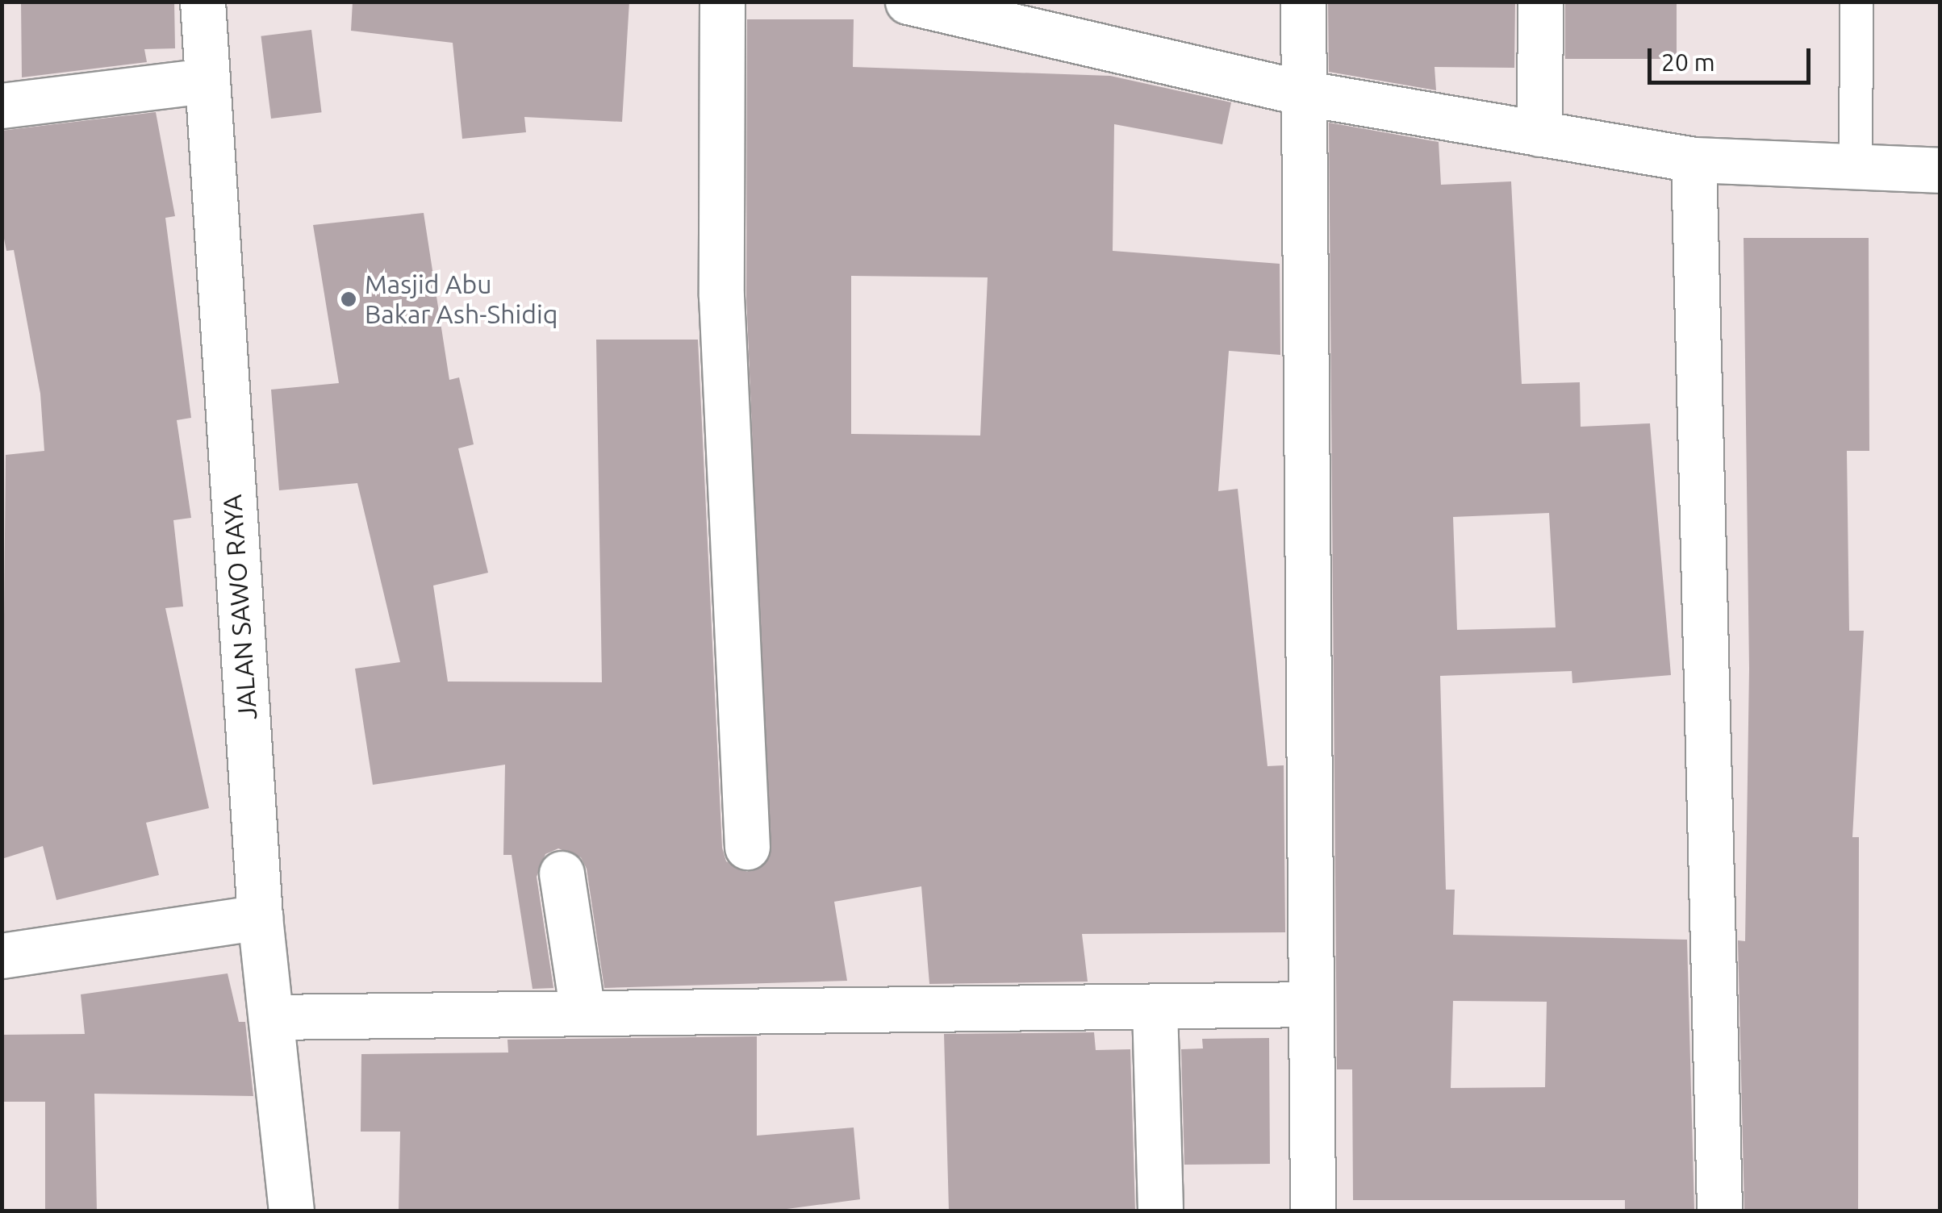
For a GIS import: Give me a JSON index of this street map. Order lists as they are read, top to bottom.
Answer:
{
  "streets": {
    "street": ["JALAN SAWO RAYA"]
  },
  "places": ["Masjid Abu Bakar Ash-Shidiq"],
  "scale_bar": "20 m"
}
